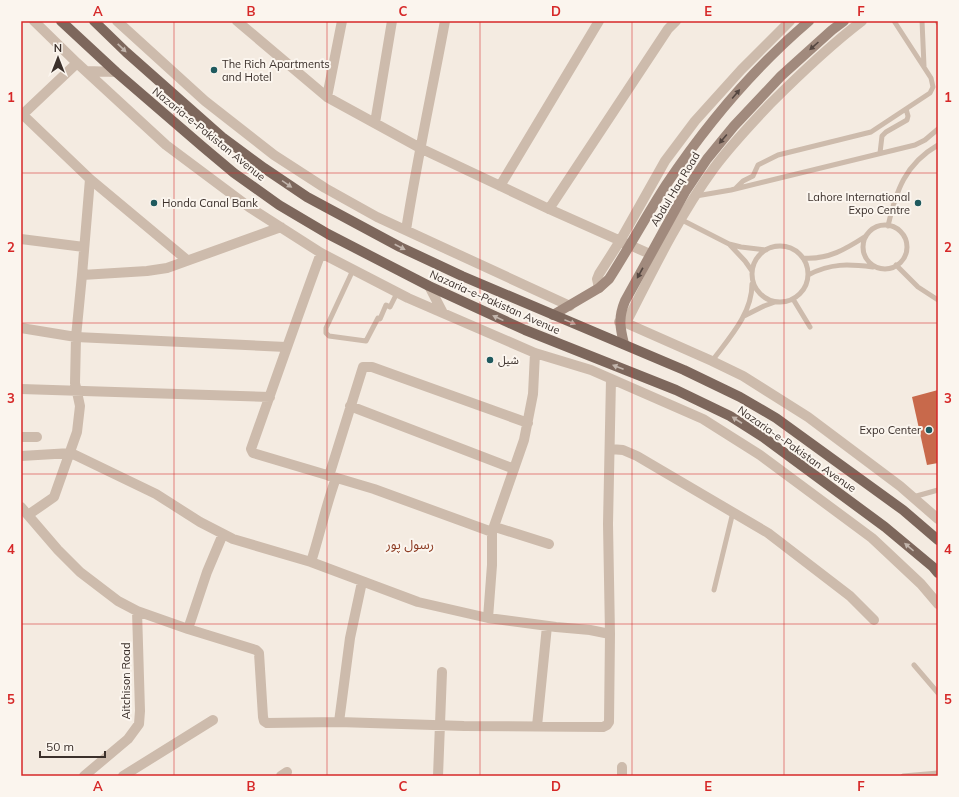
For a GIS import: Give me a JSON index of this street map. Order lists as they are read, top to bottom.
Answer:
{
  "streets": {
    "main road": ["Nazaria-e-Pakistan Avenue", "Abdul Haq Road"],
    "street": ["Aitchison Road"]
  },
  "crossings": [
    ["Nazaria-e-Pakistan Avenue", "Abdul Haq Road"]
  ],
  "districts": ["رسول پور"],
  "places": [
    "The Rich Apartments and Hotel",
    "Honda Canal Bank",
    "Lahore International Expo Centre",
    "شیل",
    "Expo Center"
  ],
  "scale_bar": "50 m",
  "north": "top",
  "grid": {
    "columns": [
      "A",
      "B",
      "C",
      "D",
      "E",
      "F"
    ],
    "rows": [
      "1",
      "2",
      "3",
      "4",
      "5"
    ]
  }
}
